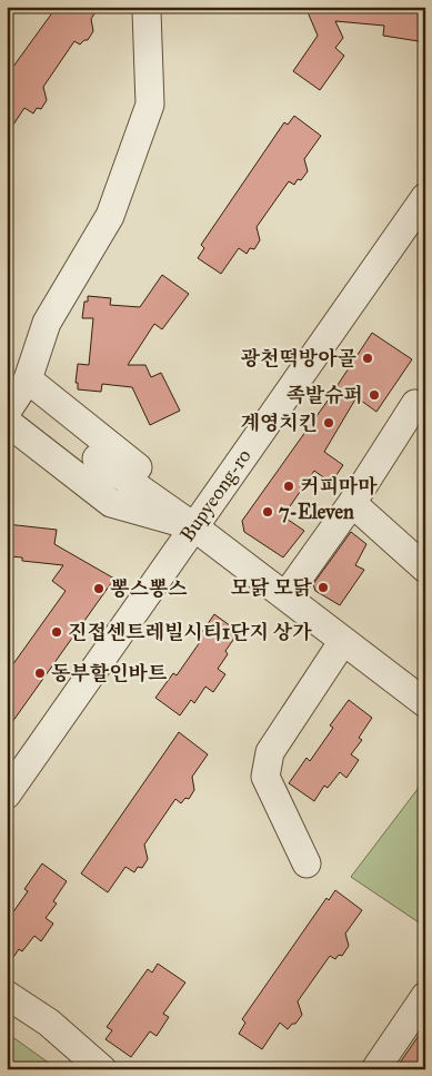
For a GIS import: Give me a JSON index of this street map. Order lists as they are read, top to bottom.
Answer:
{
  "streets": {
    "street": ["Bupyeong-ro"]
  },
  "places": [
    "광천떡방아골",
    "족발슈퍼",
    "계영치킨",
    "커피마마",
    "7-Eleven",
    "모닭 모닭",
    "뽕스뽕스",
    "진접센트레빌시티1단지 상가",
    "동부할인바트"
  ]
}
